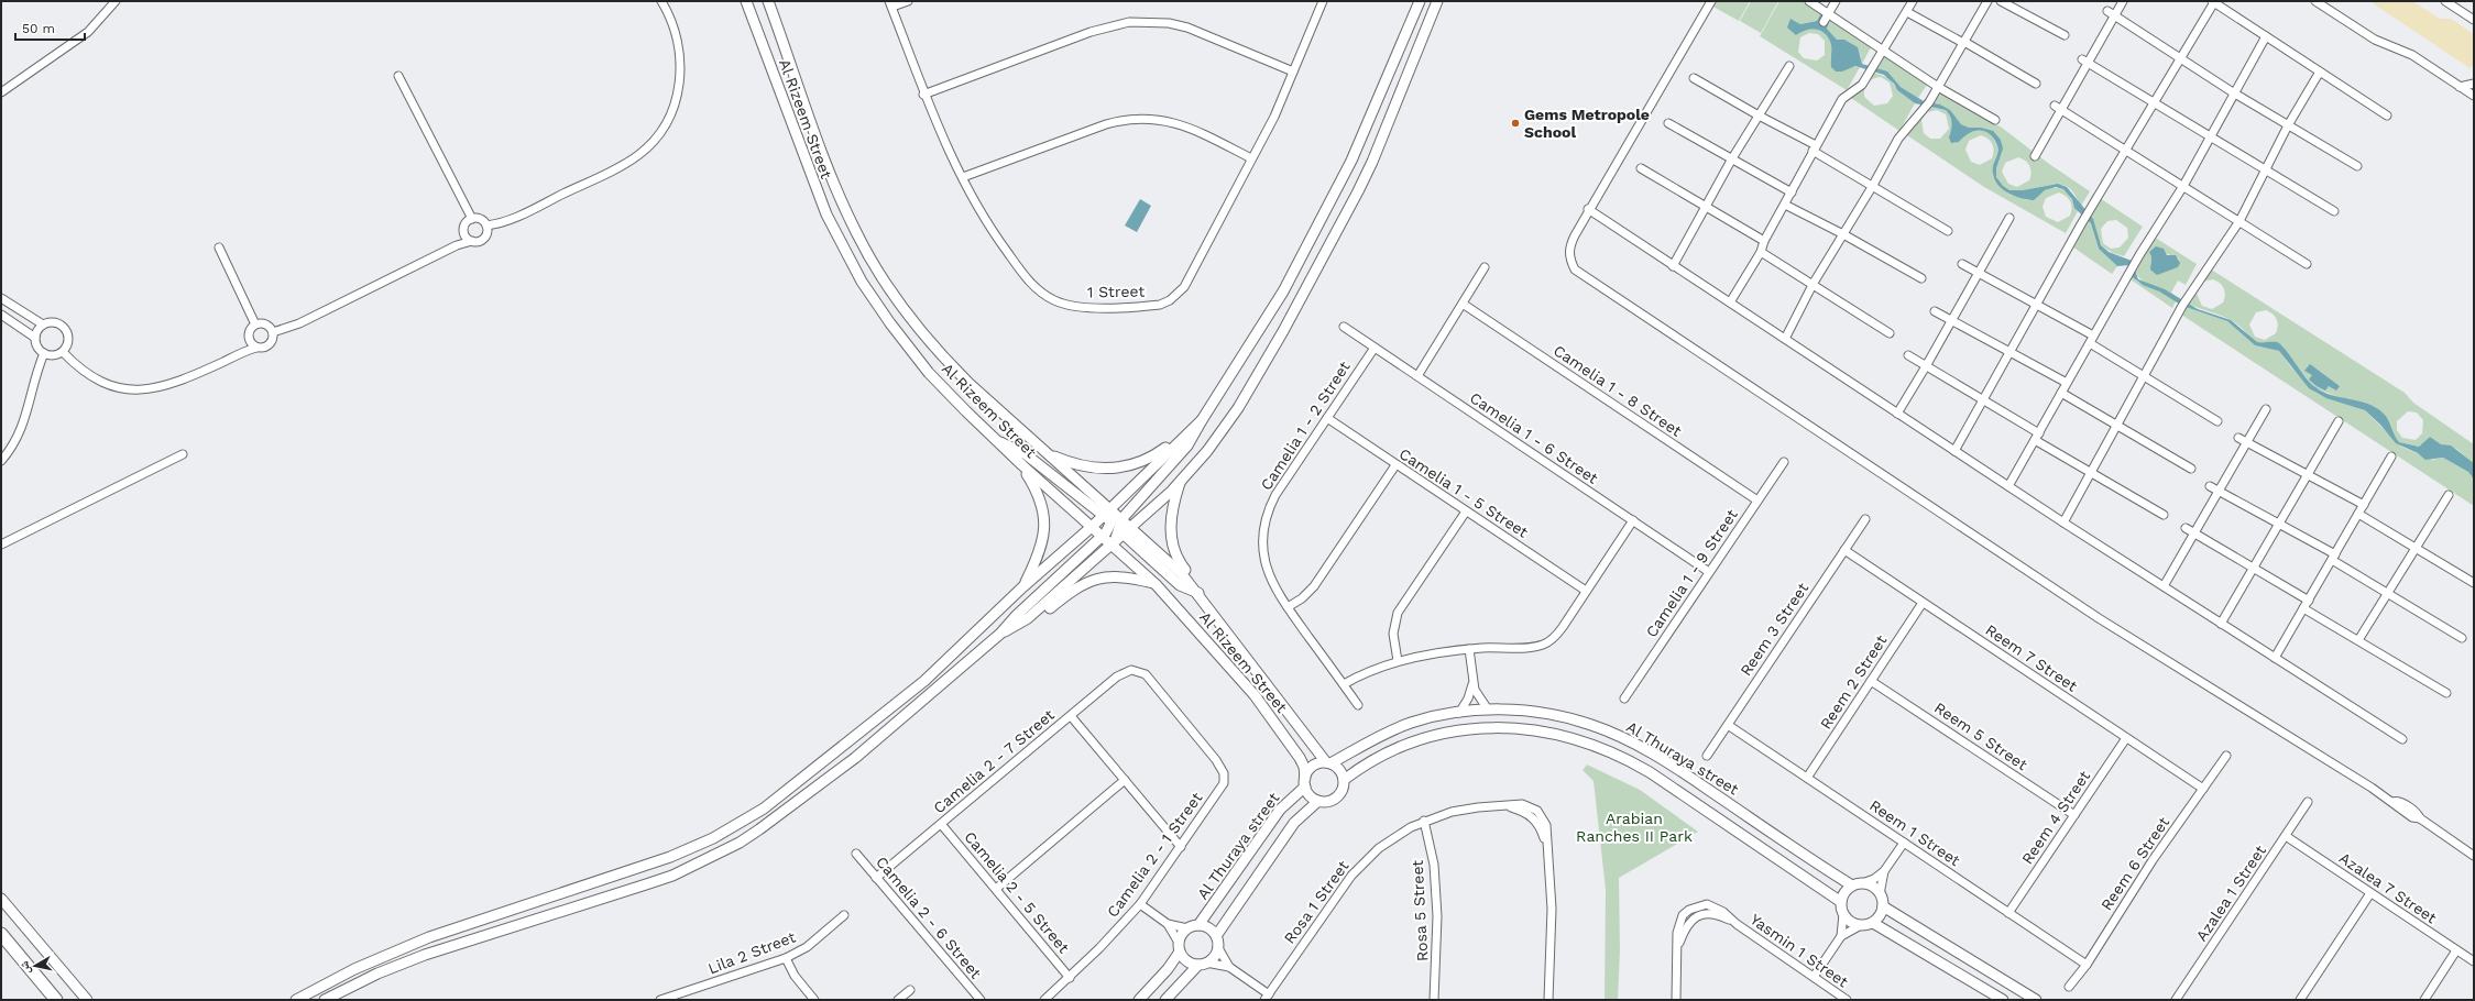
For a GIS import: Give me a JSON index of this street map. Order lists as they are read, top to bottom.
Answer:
{
  "streets": {
    "street": [
      "Al Rizeem Street",
      "1 Street",
      "Camelia 1 - 8 Street",
      "Camelia 1 - 2 Street",
      "Camelia 1 - 6 Street",
      "Camelia 1 - 5 Street",
      "Camelia 1 - 9 Street",
      "Reem 3 Street",
      "Reem 7 Street",
      "Reem 2 Street",
      "Reem 5 Street",
      "Al Thuraya street",
      "Camelia 2 - 7 Street",
      "Reem 4 Street",
      "Reem 1 Street",
      "Camelia 2 - 1 Street",
      "Reem 6 Street",
      "Azalea 7 Street",
      "Camelia 2 - 5 Street",
      "Azalea 1 Street",
      "Rosa 1 Street",
      "Rosa 5 Street",
      "Camelia 2 - 6 Street",
      "Yasmin 1 Street",
      "Lila 2 Street"
    ]
  },
  "crossings": [
    ["Al Rizeem Street", "Al Thuraya street"],
    ["Camelia 1 - 8 Street", "Camelia 1 - 9 Street"],
    ["Camelia 1 - 2 Street", "Camelia 1 - 6 Street"],
    ["Camelia 1 - 2 Street", "Camelia 1 - 5 Street"],
    ["Camelia 1 - 6 Street", "Camelia 1 - 9 Street"],
    ["Reem 3 Street", "Reem 7 Street"],
    ["Reem 3 Street", "Reem 1 Street"],
    ["Reem 7 Street", "Reem 2 Street"],
    ["Reem 7 Street", "Reem 4 Street"],
    ["Reem 7 Street", "Reem 6 Street"],
    ["Reem 2 Street", "Reem 5 Street"],
    ["Reem 2 Street", "Reem 1 Street"],
    ["Reem 5 Street", "Reem 4 Street"],
    ["Camelia 2 - 7 Street", "Camelia 2 - 1 Street"],
    ["Camelia 2 - 7 Street", "Camelia 2 - 5 Street"],
    ["Camelia 2 - 7 Street", "Camelia 2 - 6 Street"],
    ["Reem 4 Street", "Reem 1 Street"],
    ["Reem 1 Street", "Reem 6 Street"],
    ["Camelia 2 - 1 Street", "Camelia 2 - 5 Street"],
    ["Azalea 7 Street", "Azalea 1 Street"],
    ["Rosa 1 Street", "Rosa 5 Street"]
  ],
  "parks": ["Arabian Ranches II Park"],
  "places": ["Gems Metropole School"],
  "scale_bar": "50 m",
  "north": "left"
}
